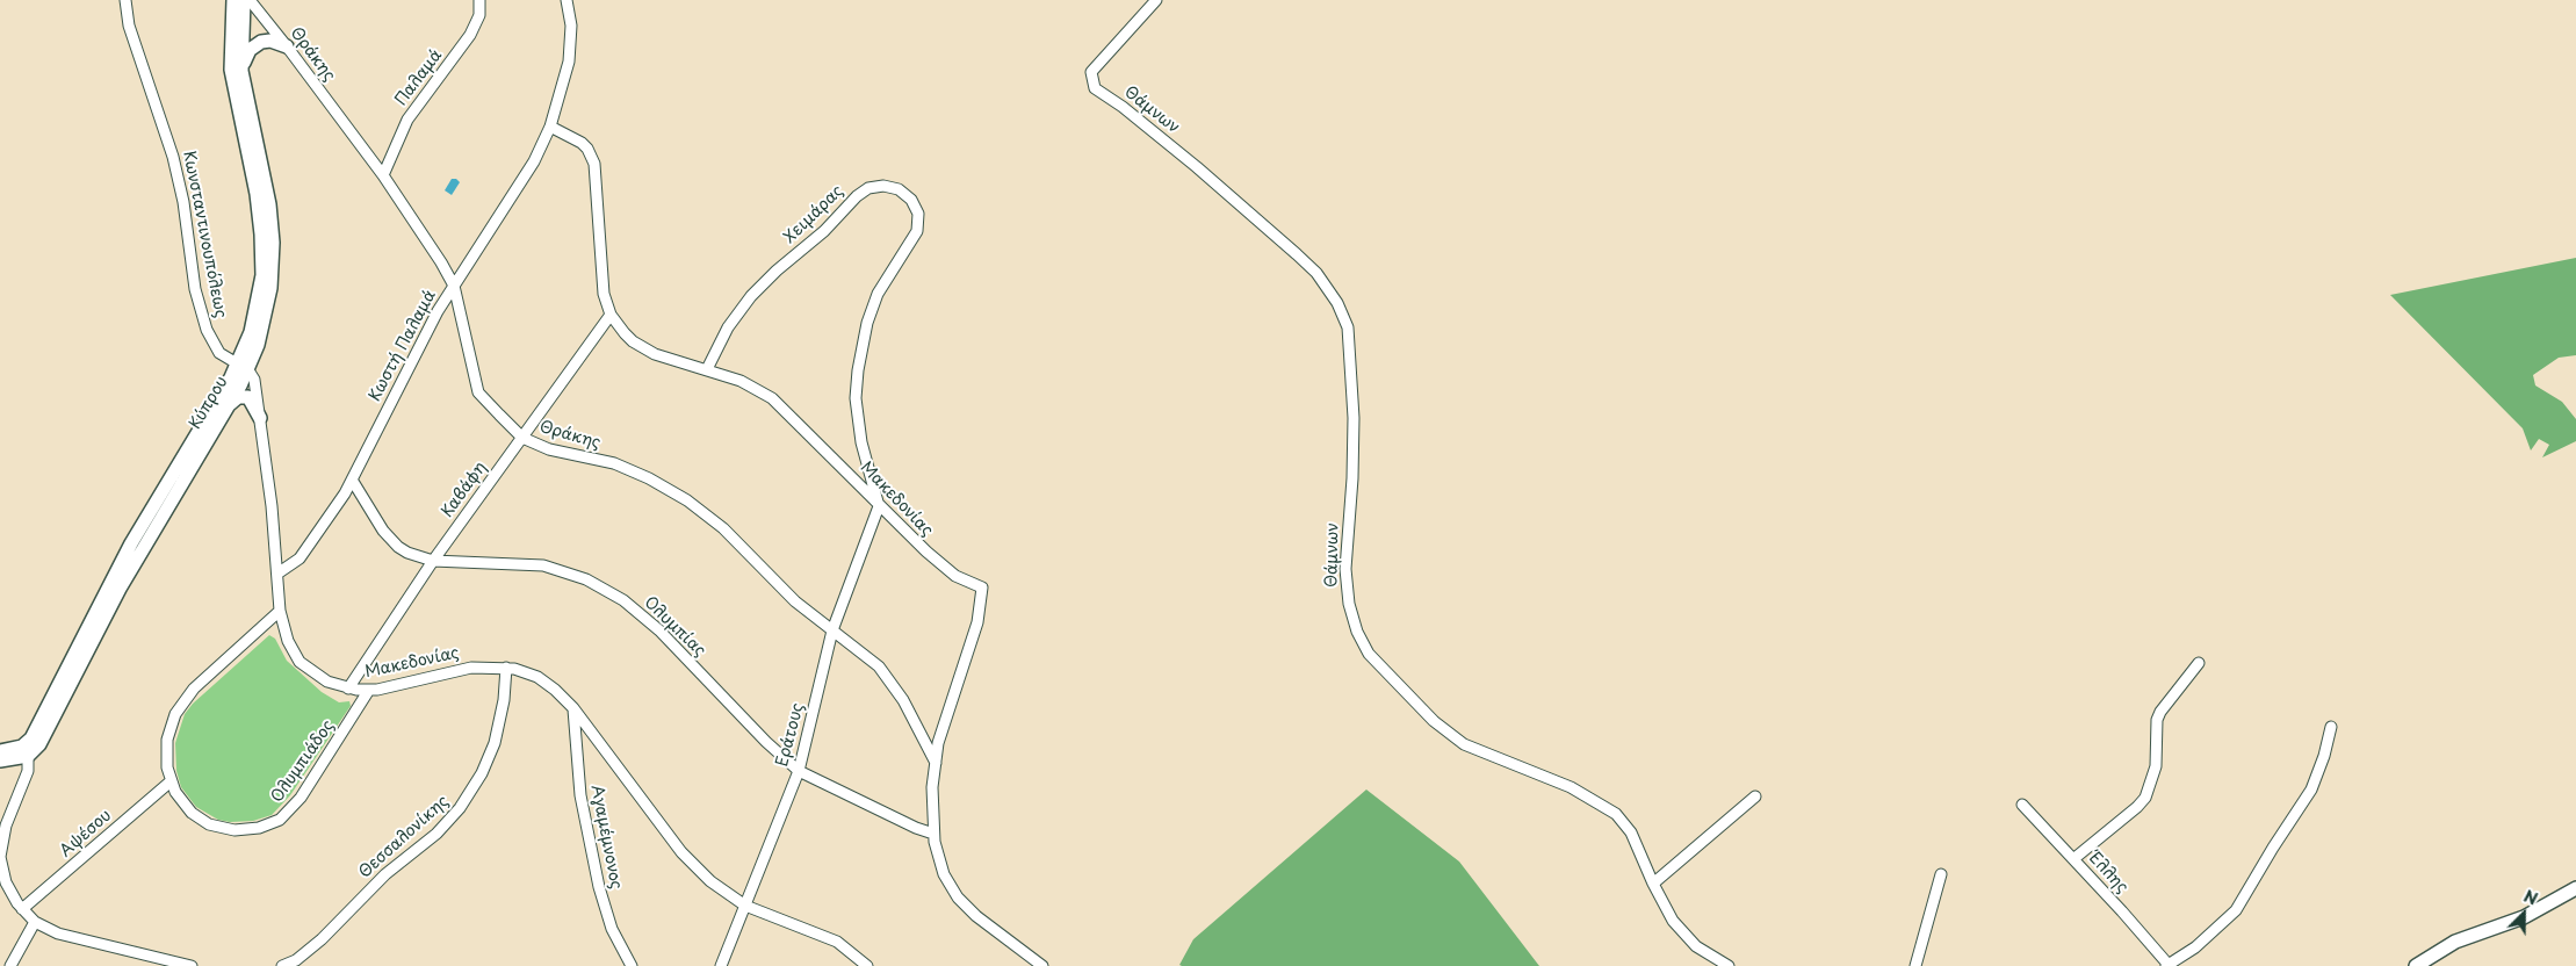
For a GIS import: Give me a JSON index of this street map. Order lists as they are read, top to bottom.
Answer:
{
  "streets": {
    "main road": ["Κύπρου"],
    "street": [
      "Θράκης",
      "Παλαμά",
      "Θάμνων",
      "Χειμάρας",
      "Κωνσταντινουπόλεως",
      "Κωστή Παλαμά",
      "Καβάφη",
      "Μακεδονίας",
      "Ολυμπίας",
      "Εράτους",
      "Ολυμπιάδος",
      "Αψέσου",
      "Θεσσαλονίκης",
      "Αγαμέμνονος",
      "Έλλης"
    ]
  },
  "crossings": [
    ["Θράκης", "Παλαμά"],
    ["Θράκης", "Κωστή Παλαμά"],
    ["Θράκης", "Καβάφη"],
    ["Θράκης", "Μακεδονίας"],
    ["Θράκης", "Εράτους"],
    ["Χειμάρας", "Μακεδονίας"],
    ["Χειμάρας", "Εράτους"],
    ["Κωνσταντινουπόλεως", "Κύπρου"],
    ["Κωνσταντινουπόλεως", "Μακεδονίας"],
    ["Κωστή Παλαμά", "Μακεδονίας"],
    ["Κωστή Παλαμά", "Ολυμπίας"],
    ["Κύπρου", "Μακεδονίας"],
    ["Καβάφη", "Μακεδονίας"],
    ["Καβάφη", "Ολυμπίας"],
    ["Μακεδονίας", "Ολυμπίας"],
    ["Μακεδονίας", "Εράτους"],
    ["Μακεδονίας", "Ολυμπιάδος"],
    ["Μακεδονίας", "Θεσσαλονίκης"],
    ["Μακεδονίας", "Αγαμέμνονος"],
    ["Ολυμπίας", "Εράτους"],
    ["Ολυμπιάδος", "Αψέσου"]
  ],
  "north": "top right"
}
